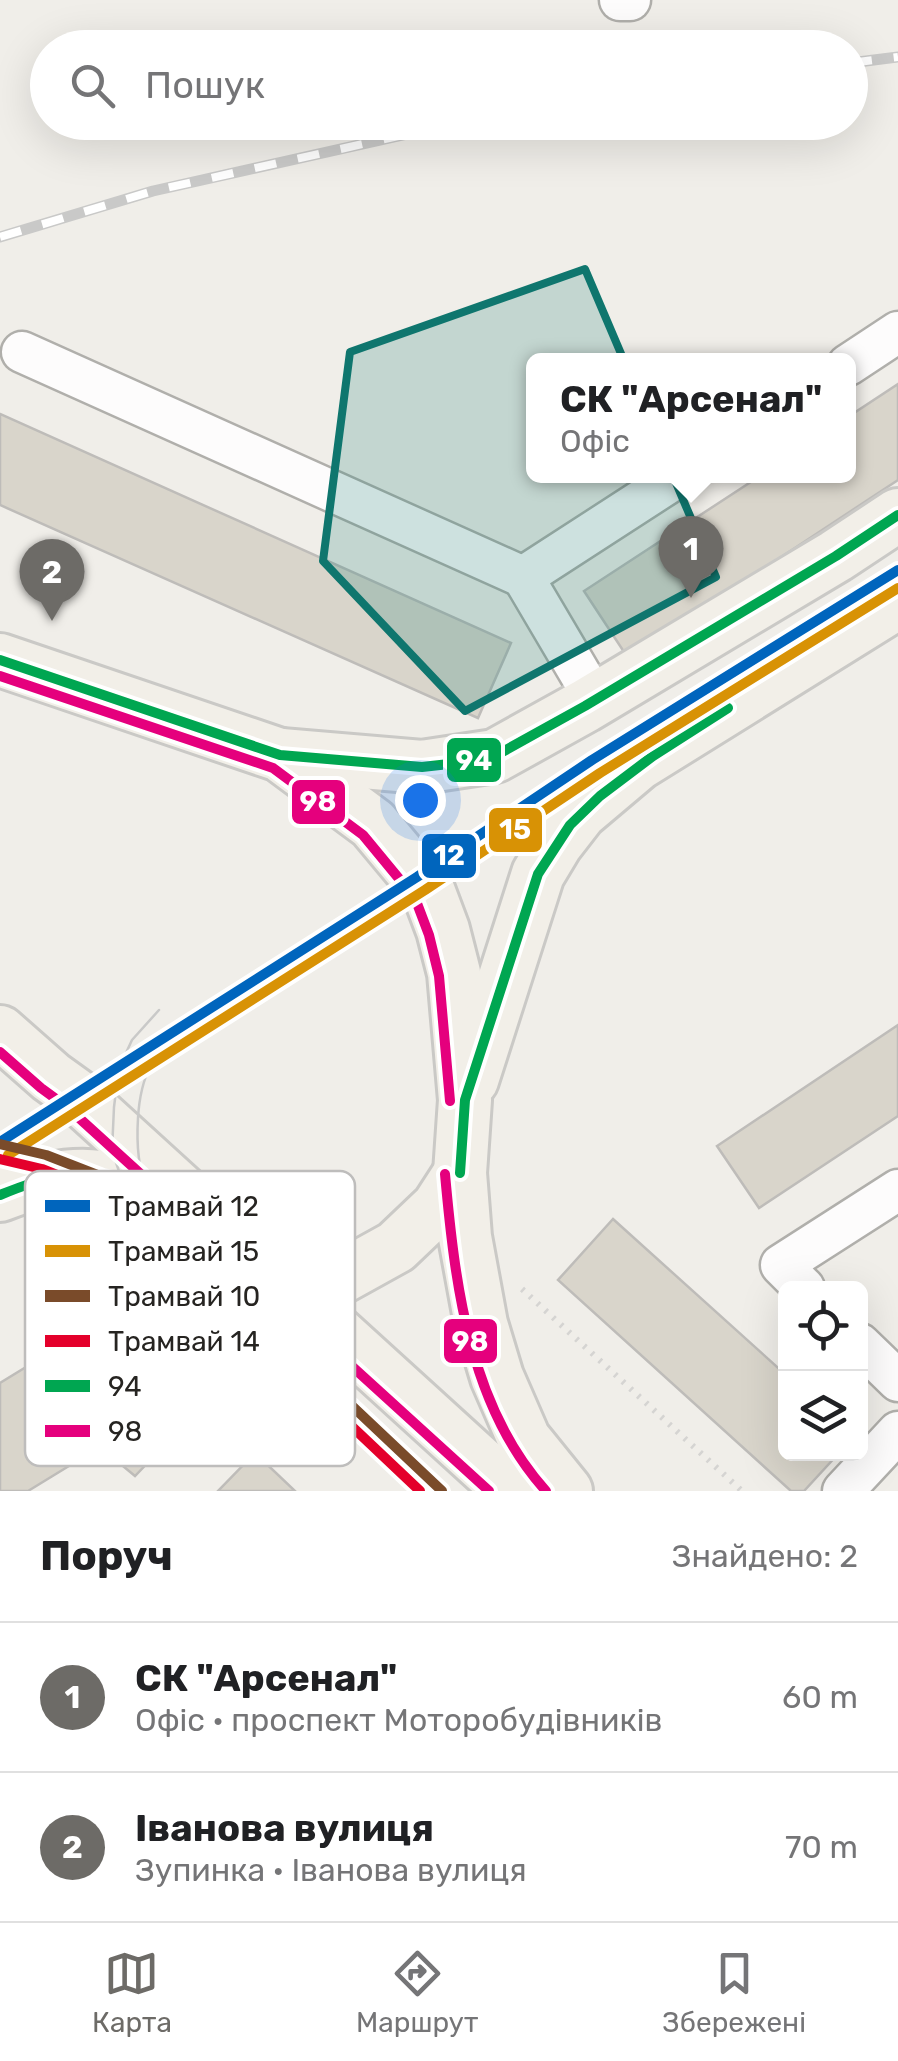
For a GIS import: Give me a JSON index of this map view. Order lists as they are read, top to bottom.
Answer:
{
  "lines": [
    "transit line 94",
    "tram line 12",
    "tram line 15",
    "transit line 98",
    "tram line 10",
    "tram line 14"
  ],
  "legend": [
    "Трамвай 12",
    "Трамвай 15",
    "Трамвай 10",
    "Трамвай 14",
    "94",
    "98"
  ],
  "page": {
    "search": "Пошук",
    "popup": ["СК \"Арсенал\"", "Офіс"],
    "pins": ["1", "2"],
    "heading": ["Поруч", "Знайдено: 2"],
    "list": [
      {
        "mark": "1",
        "name": "СК \"Арсенал\"",
        "note": "Офіс · проспект Моторобудівників",
        "value": "60 m"
      },
      {
        "mark": "2",
        "name": "Іванова вулиця",
        "note": "Зупинка · Іванова вулиця",
        "value": "70 m"
      }
    ],
    "nav": ["Карта", "Маршрут", "Збережені"]
  }
}
